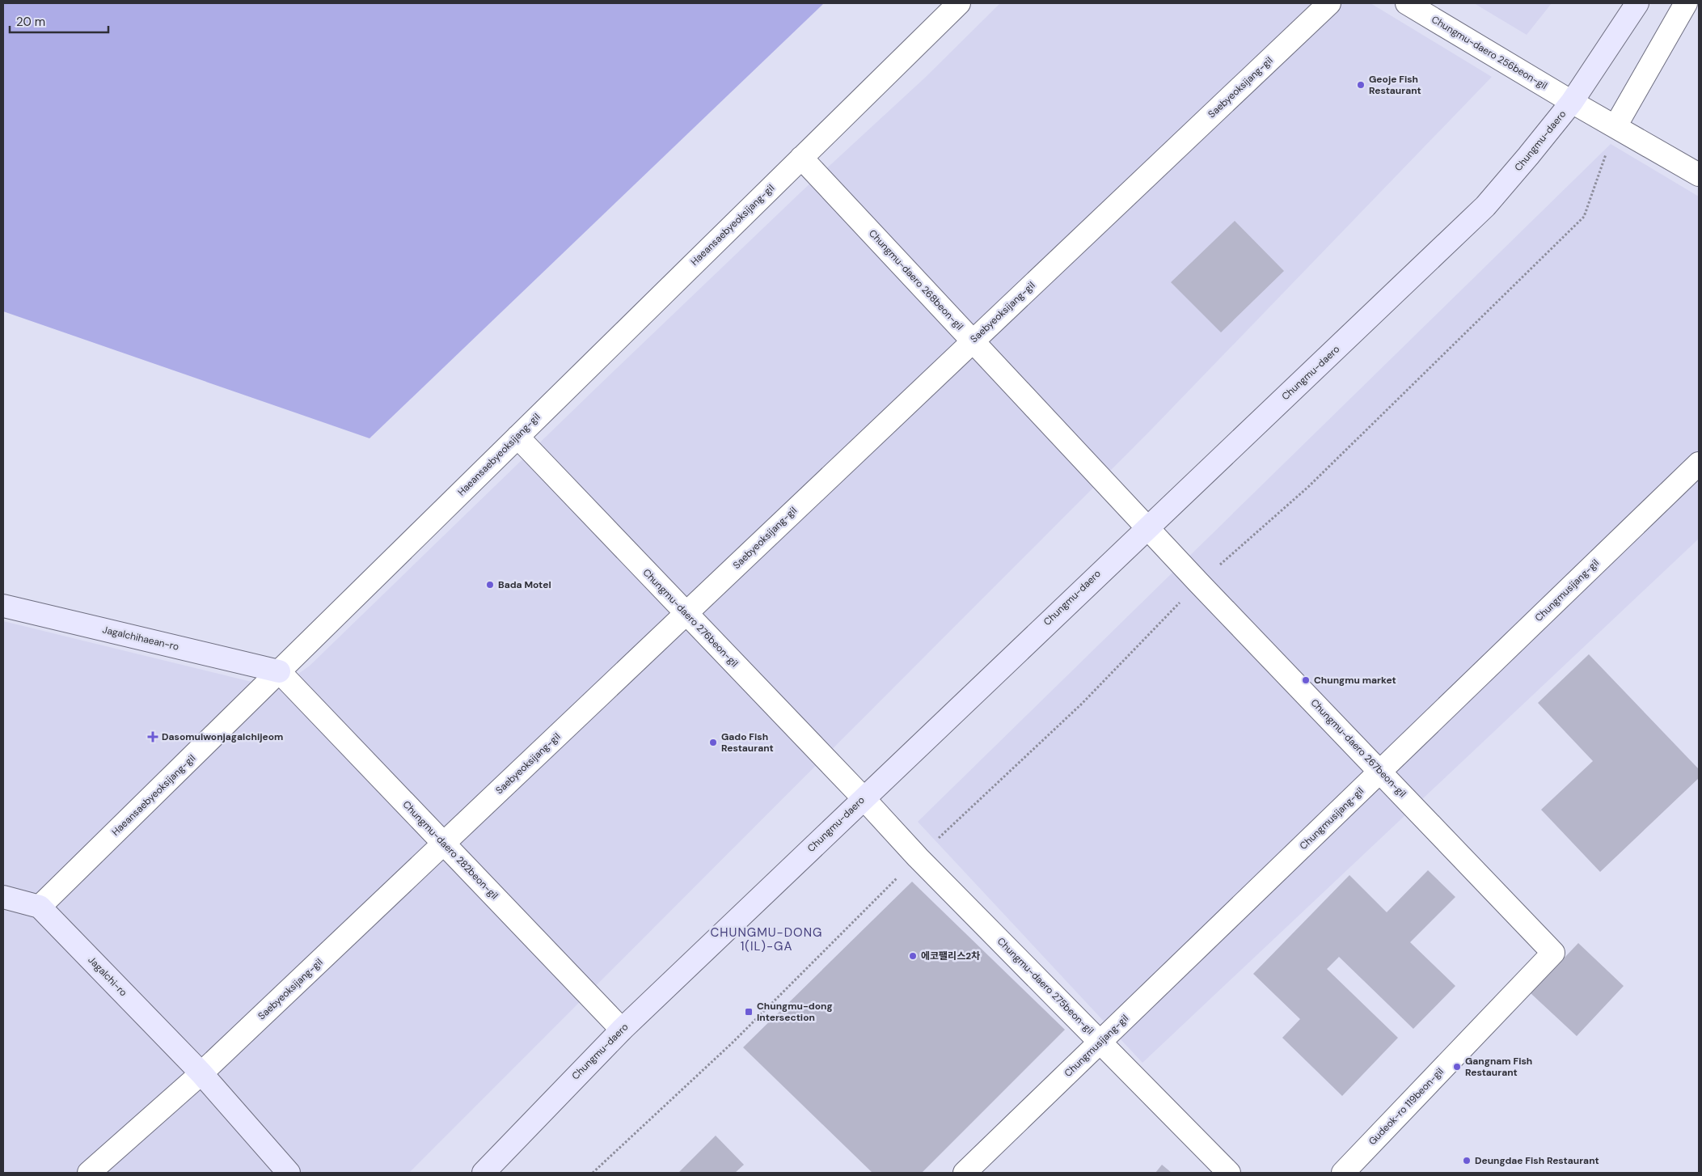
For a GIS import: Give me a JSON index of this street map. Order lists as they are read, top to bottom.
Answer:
{
  "streets": {
    "main road": ["Chungmu-daero", "Jagalchihaean-ro", "Jagalchi-ro"],
    "street": [
      "Chungmu-daero 256beon-gil",
      "Saebyeoksijang-gil",
      "Haeansaebyeoksijang-gil",
      "Chungmu-daero 268beon-gil",
      "Chungmusijang-gil",
      "Chungmu-daero 276beon-gil",
      "Chungmu-daero 267beon-gil",
      "Chungmu-daero 282beon-gil",
      "Chungmu-daero 275beon-gil",
      "Gudeok-ro 119beon-gil"
    ]
  },
  "crossings": [
    ["Chungmu-daero 256beon-gil", "Chungmu-daero"],
    ["Saebyeoksijang-gil", "Chungmu-daero 268beon-gil"],
    ["Saebyeoksijang-gil", "Chungmu-daero 276beon-gil"],
    ["Saebyeoksijang-gil", "Chungmu-daero 282beon-gil"],
    ["Saebyeoksijang-gil", "Jagalchi-ro"],
    ["Chungmu-daero", "Chungmu-daero 268beon-gil"],
    ["Chungmu-daero", "Chungmu-daero 276beon-gil"],
    ["Chungmu-daero", "Chungmu-daero 267beon-gil"],
    ["Chungmu-daero", "Chungmu-daero 282beon-gil"],
    ["Chungmu-daero", "Chungmu-daero 275beon-gil"],
    ["Haeansaebyeoksijang-gil", "Chungmu-daero 268beon-gil"],
    ["Haeansaebyeoksijang-gil", "Chungmu-daero 276beon-gil"],
    ["Haeansaebyeoksijang-gil", "Jagalchihaean-ro"],
    ["Haeansaebyeoksijang-gil", "Chungmu-daero 282beon-gil"],
    ["Haeansaebyeoksijang-gil", "Jagalchi-ro"],
    ["Chungmu-daero 268beon-gil", "Chungmu-daero 267beon-gil"],
    ["Chungmusijang-gil", "Chungmu-daero 267beon-gil"],
    ["Chungmusijang-gil", "Chungmu-daero 275beon-gil"],
    ["Chungmu-daero 276beon-gil", "Chungmu-daero 275beon-gil"],
    ["Jagalchihaean-ro", "Chungmu-daero 282beon-gil"],
    ["Chungmu-daero 267beon-gil", "Gudeok-ro 119beon-gil"]
  ],
  "districts": ["CHUNGMU-DONG 1(IL)-GA"],
  "places": {
    "other": [
      "Geoje Fish Restaurant",
      "Bada Motel",
      "Chungmu market",
      "Gado Fish Restaurant",
      "에코팰리스2차",
      "Gangnam Fish Restaurant",
      "Deungdae Fish Restaurant"
    ],
    "health": ["Dasomuiwonjagalchijeom"],
    "transit": ["Chungmu-dong Intersection"]
  },
  "scale_bar": "20 m"
}
